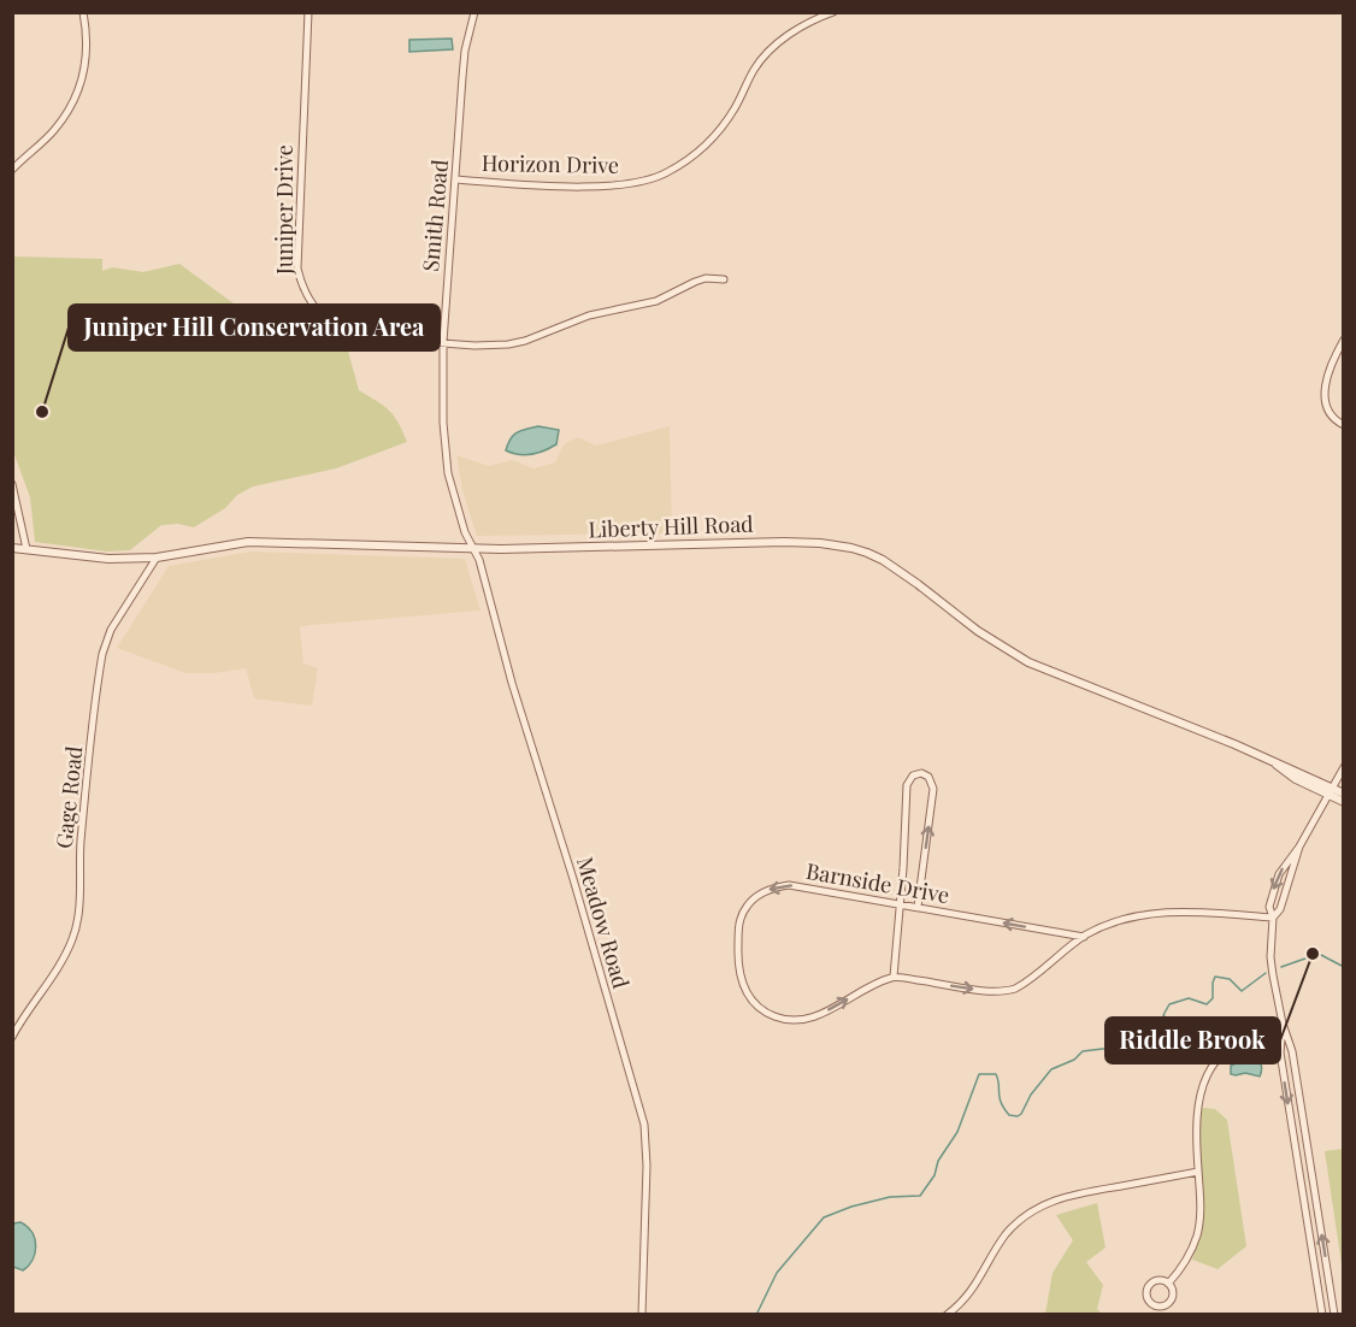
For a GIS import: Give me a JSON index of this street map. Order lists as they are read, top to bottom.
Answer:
{
  "streets": {
    "street": [
      "Horizon Drive",
      "Juniper Drive",
      "Smith Road",
      "Liberty Hill Road",
      "Gage Road",
      "Barnside Drive",
      "Meadow Road"
    ]
  },
  "crossings": [
    ["Horizon Drive", "Smith Road"],
    ["Juniper Drive", "Smith Road"],
    ["Smith Road", "Liberty Hill Road"],
    ["Smith Road", "Meadow Road"],
    ["Liberty Hill Road", "Gage Road"],
    ["Liberty Hill Road", "Meadow Road"]
  ],
  "places": ["Juniper Hill Conservation Area", "Riddle Brook"]
}
